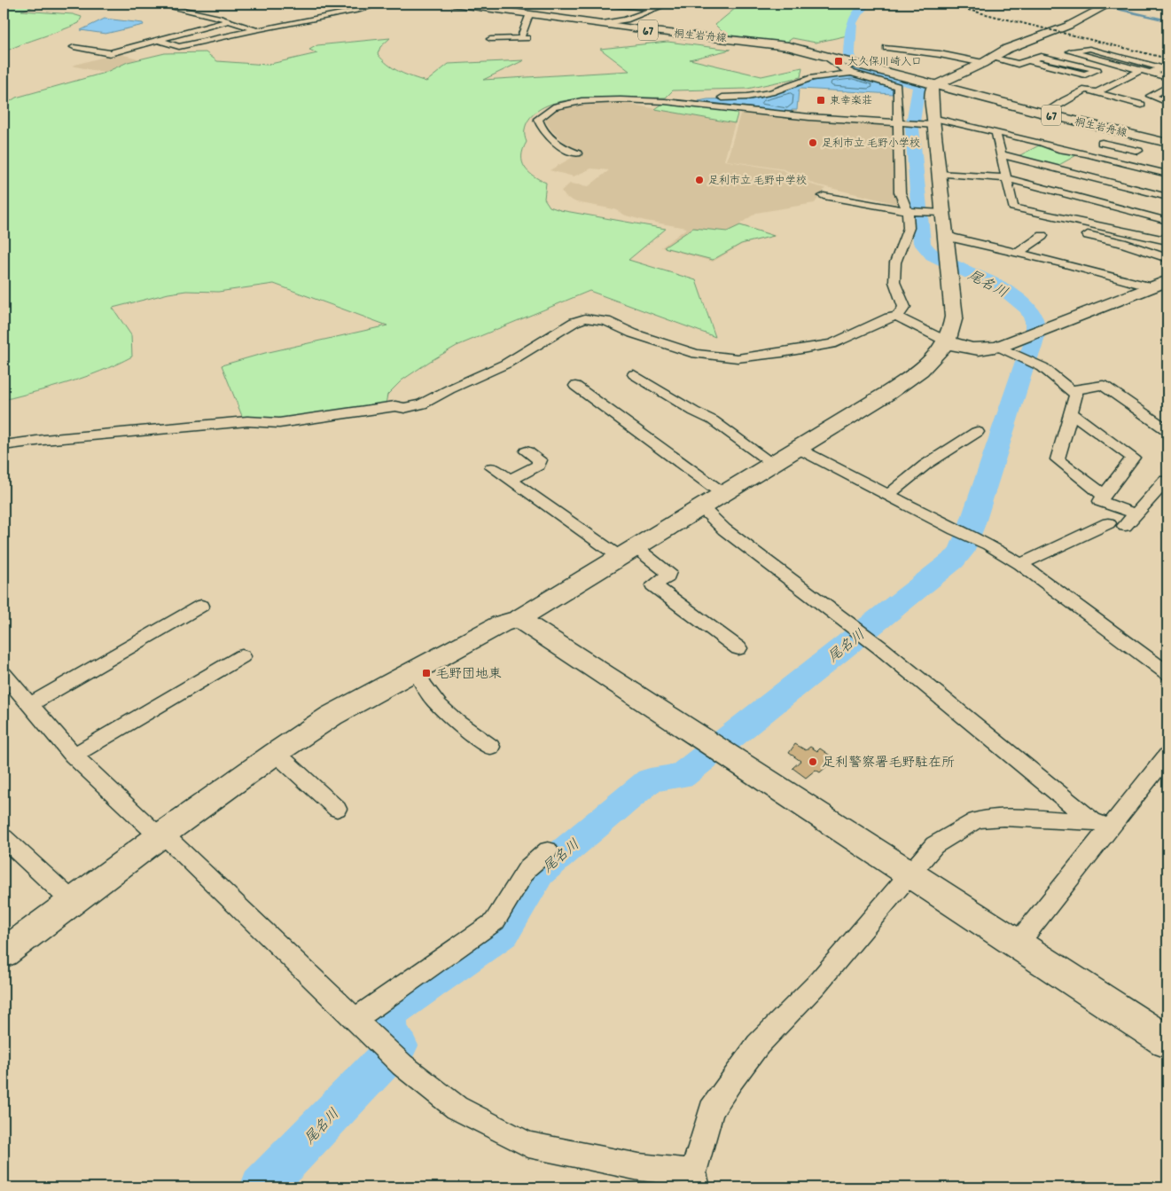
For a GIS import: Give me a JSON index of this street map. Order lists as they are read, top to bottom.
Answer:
{
  "streets": {
    "street": ["67", "桐生岩舟線"]
  },
  "water": ["尾名川"],
  "places": {
    "transit": ["大久保川崎入口", "東幸楽荘", "毛野団地東"],
    "other": ["足利市立 毛野小学校", "足利市立 毛野中学校", "足利警察署毛野駐在所"]
  }
}
